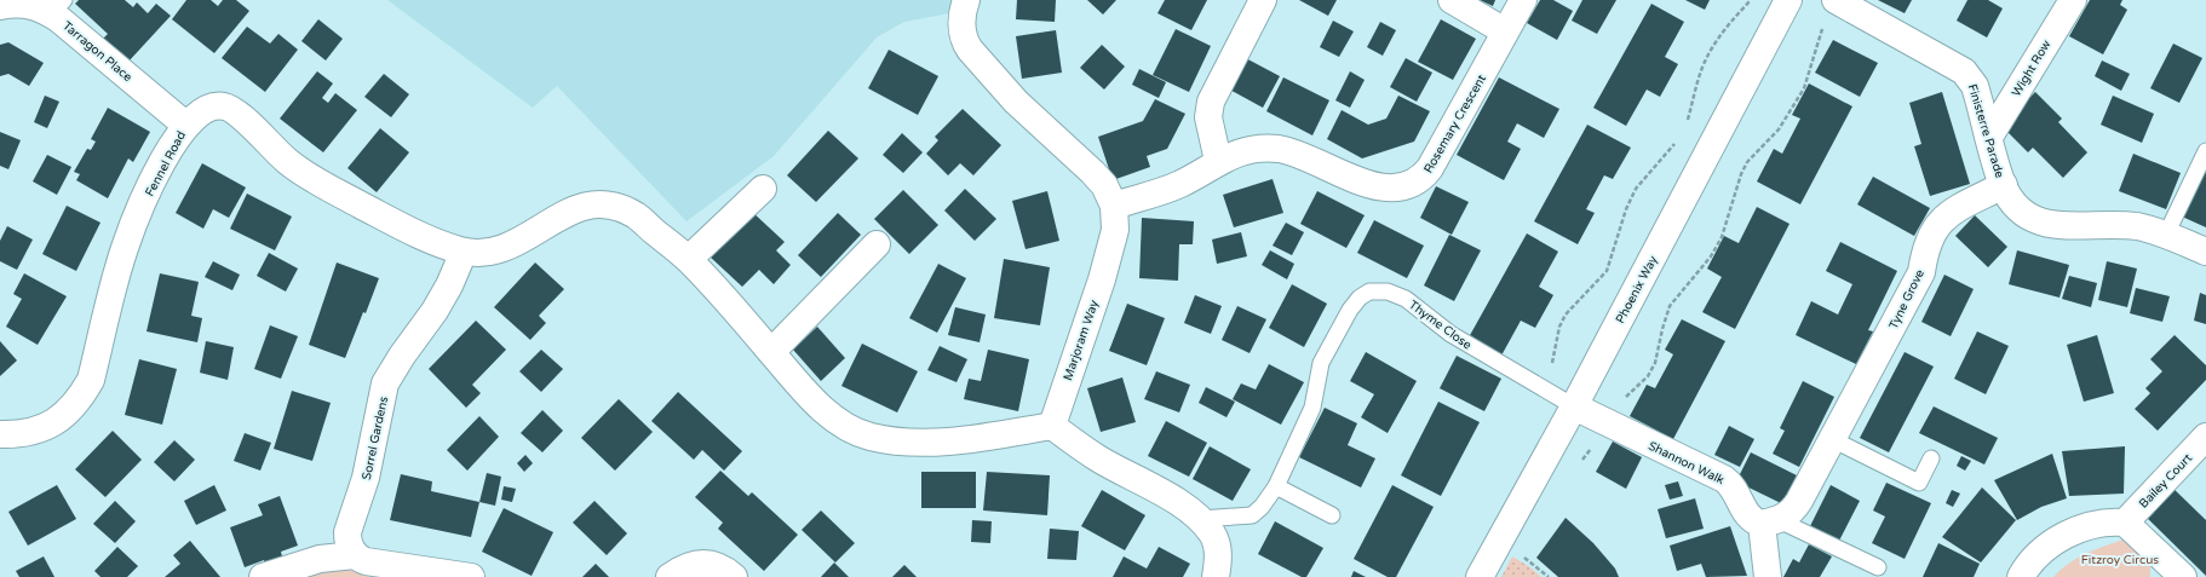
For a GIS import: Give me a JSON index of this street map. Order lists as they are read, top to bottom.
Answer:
{
  "streets": {
    "street": [
      "Tarragon Place",
      "Wight Row",
      "Rosemary Crescent",
      "Finisterre Parade",
      "Fennel Road",
      "Phoenix Way",
      "Tyne Grove",
      "Marjoram Way",
      "Sorrel Gardens",
      "Shannon Walk",
      "Bailey Court"
    ],
    "lane": ["Thyme Close"]
  },
  "crossings": [
    ["Tarragon Place", "Fennel Road"],
    ["Wight Row", "Finisterre Parade"],
    ["Rosemary Crescent", "Marjoram Way"],
    ["Finisterre Parade", "Tyne Grove"],
    ["Fennel Road", "Sorrel Gardens"],
    ["Phoenix Way", "Thyme Close"],
    ["Phoenix Way", "Shannon Walk"],
    ["Tyne Grove", "Shannon Walk"],
    ["Thyme Close", "Shannon Walk"]
  ],
  "parks": ["Fitzroy Circus"]
}
